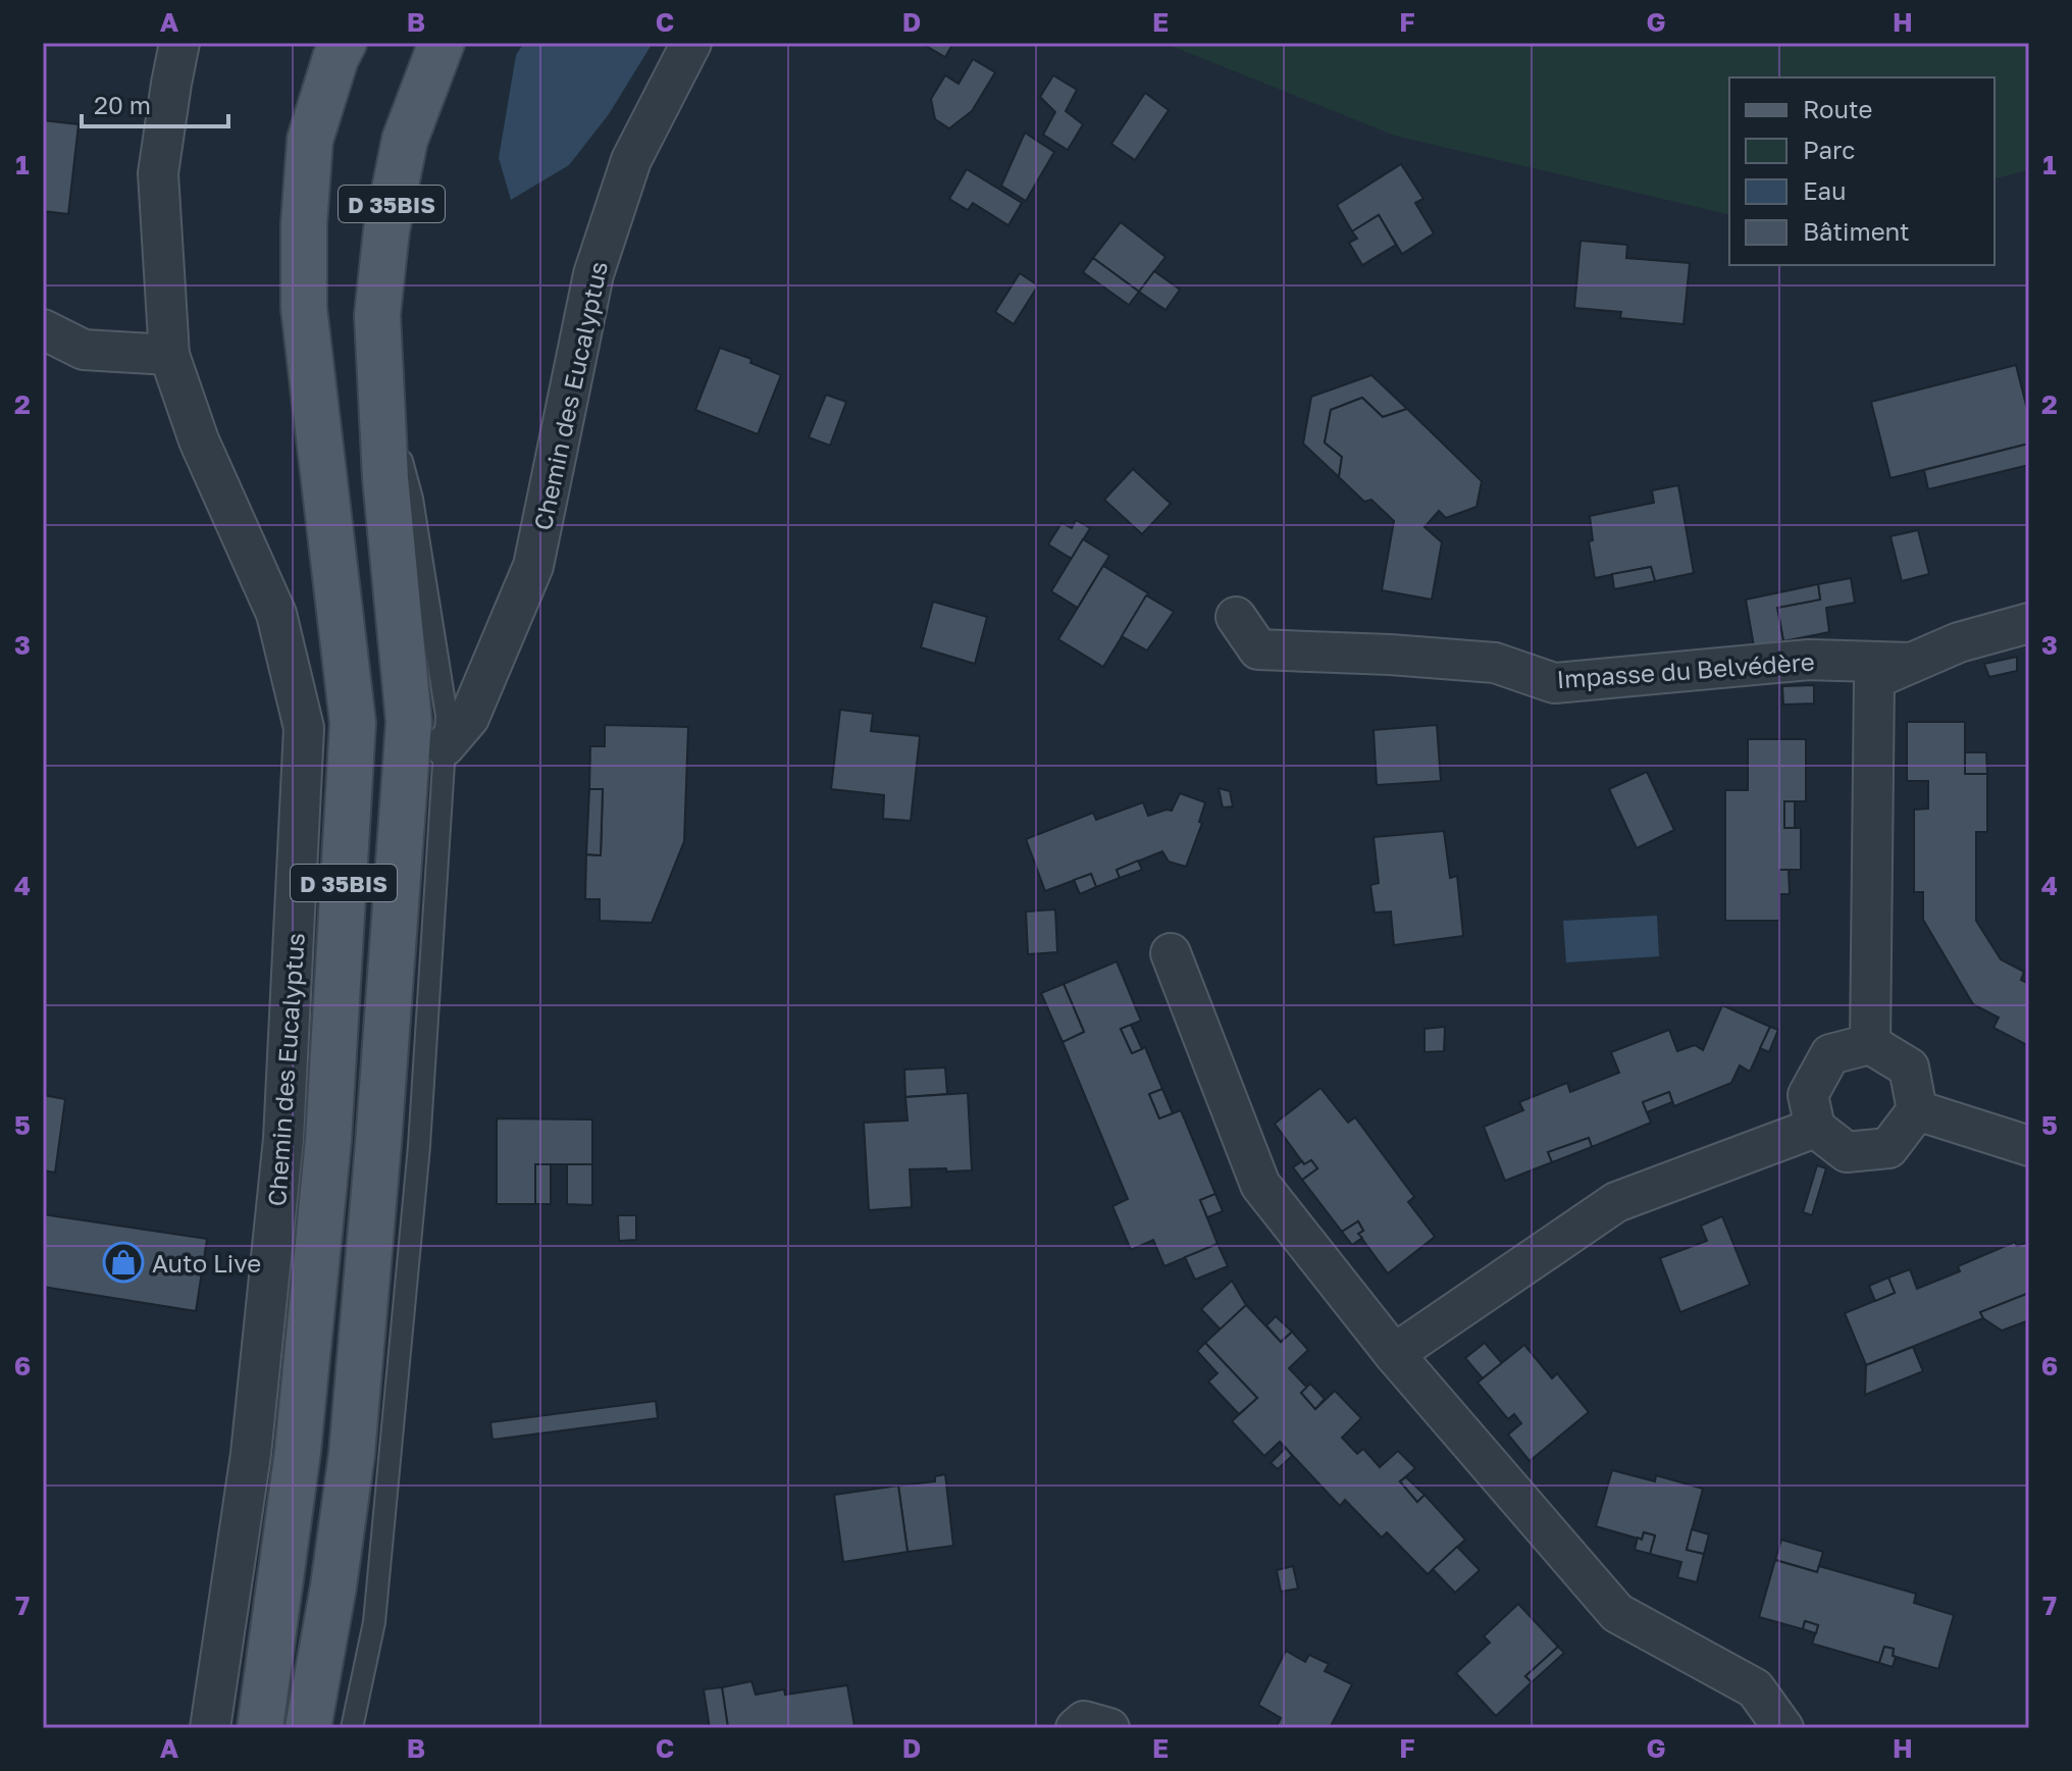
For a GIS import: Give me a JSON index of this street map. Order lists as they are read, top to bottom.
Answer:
{
  "streets": {
    "main road": ["D 35BIS", "Chemin des Eucalyptus"],
    "street": ["Impasse du Belvédère"]
  },
  "places": {
    "shop": ["Auto Live"]
  },
  "legend": [
    "Route",
    "Parc",
    "Eau",
    "Bâtiment"
  ],
  "scale_bar": "20 m",
  "grid": {
    "columns": [
      "A",
      "B",
      "C",
      "D",
      "E",
      "F",
      "G",
      "H"
    ],
    "rows": [
      "1",
      "2",
      "3",
      "4",
      "5",
      "6",
      "7"
    ]
  }
}
